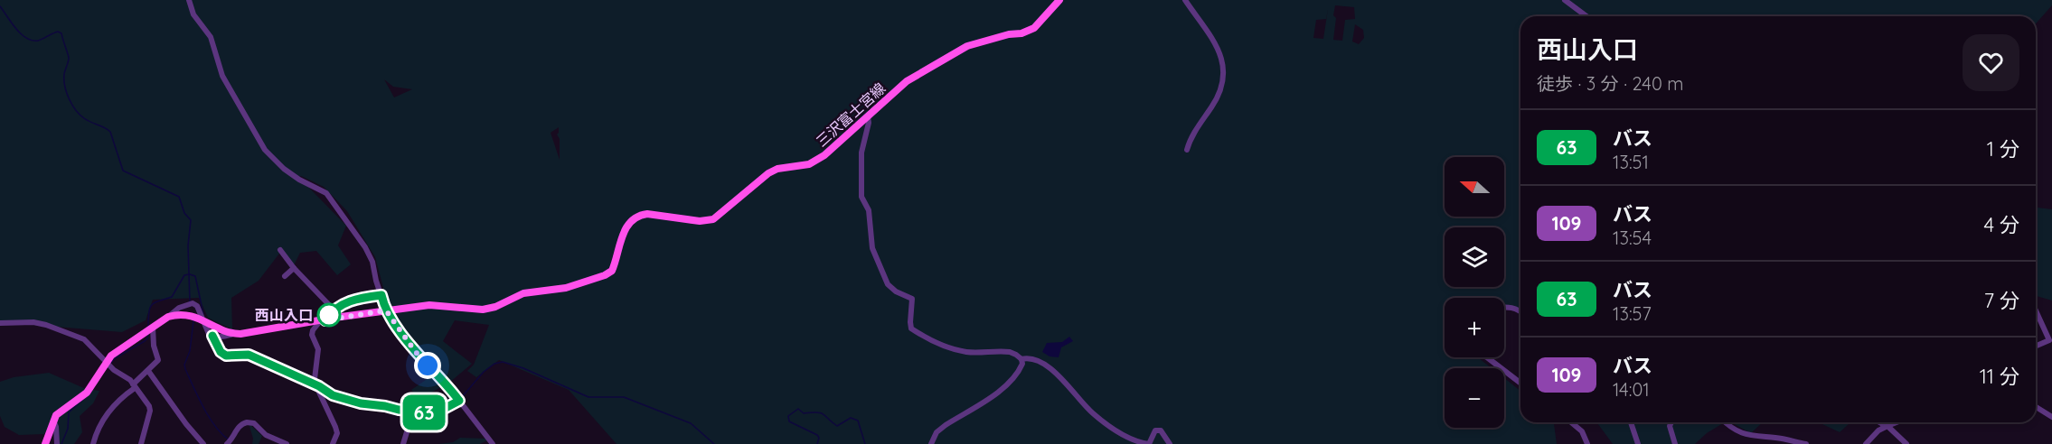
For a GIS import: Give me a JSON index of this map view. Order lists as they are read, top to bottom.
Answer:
{
  "streets": {
    "main road": ["三沢富士宮線"]
  },
  "places": ["西山入口"],
  "lines": ["bus line 63"],
  "north": "left",
  "page": {
    "on_map": "63",
    "heading": ["西山入口", "徒歩 · 3 分 · 240 m"],
    "list": [
      {
        "mark": "63",
        "name": "バス",
        "note": "13:51",
        "value": "1 分"
      },
      {
        "mark": "109",
        "name": "バス",
        "note": "13:54",
        "value": "4 分"
      },
      {
        "mark": "63",
        "name": "バス",
        "note": "13:57",
        "value": "7 分"
      },
      {
        "mark": "109",
        "name": "バス",
        "note": "14:01",
        "value": "11 分"
      }
    ],
    "map_buttons": ["+", "−"]
  }
}
